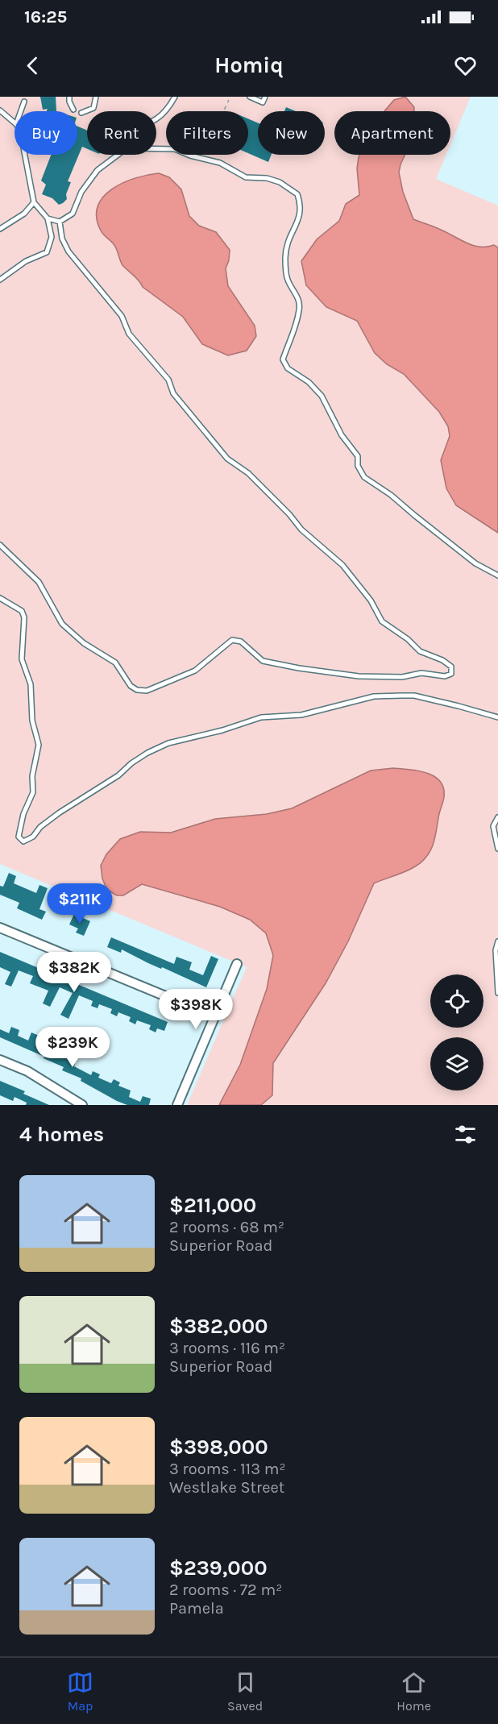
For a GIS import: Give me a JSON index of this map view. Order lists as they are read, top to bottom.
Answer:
{
  "page": {
    "status": "16:25",
    "header": "Homiq",
    "chip": [
      "Buy",
      "Rent",
      "Filters",
      "New",
      "Apartment"
    ],
    "price": [
      "$211K",
      "$382K",
      "$398K",
      "$239K"
    ],
    "heading": "4 homes",
    "list": [
      {
        "name": "$211,000",
        "note": "2 rooms · 68 m² · Superior Road"
      },
      {
        "name": "$382,000",
        "note": "3 rooms · 116 m² · Superior Road"
      },
      {
        "name": "$398,000",
        "note": "3 rooms · 113 m² · Westlake Street"
      },
      {
        "name": "$239,000",
        "note": "2 rooms · 72 m² · Pamela"
      }
    ],
    "tabs": ["Map", "Saved", "Home"]
  }
}
